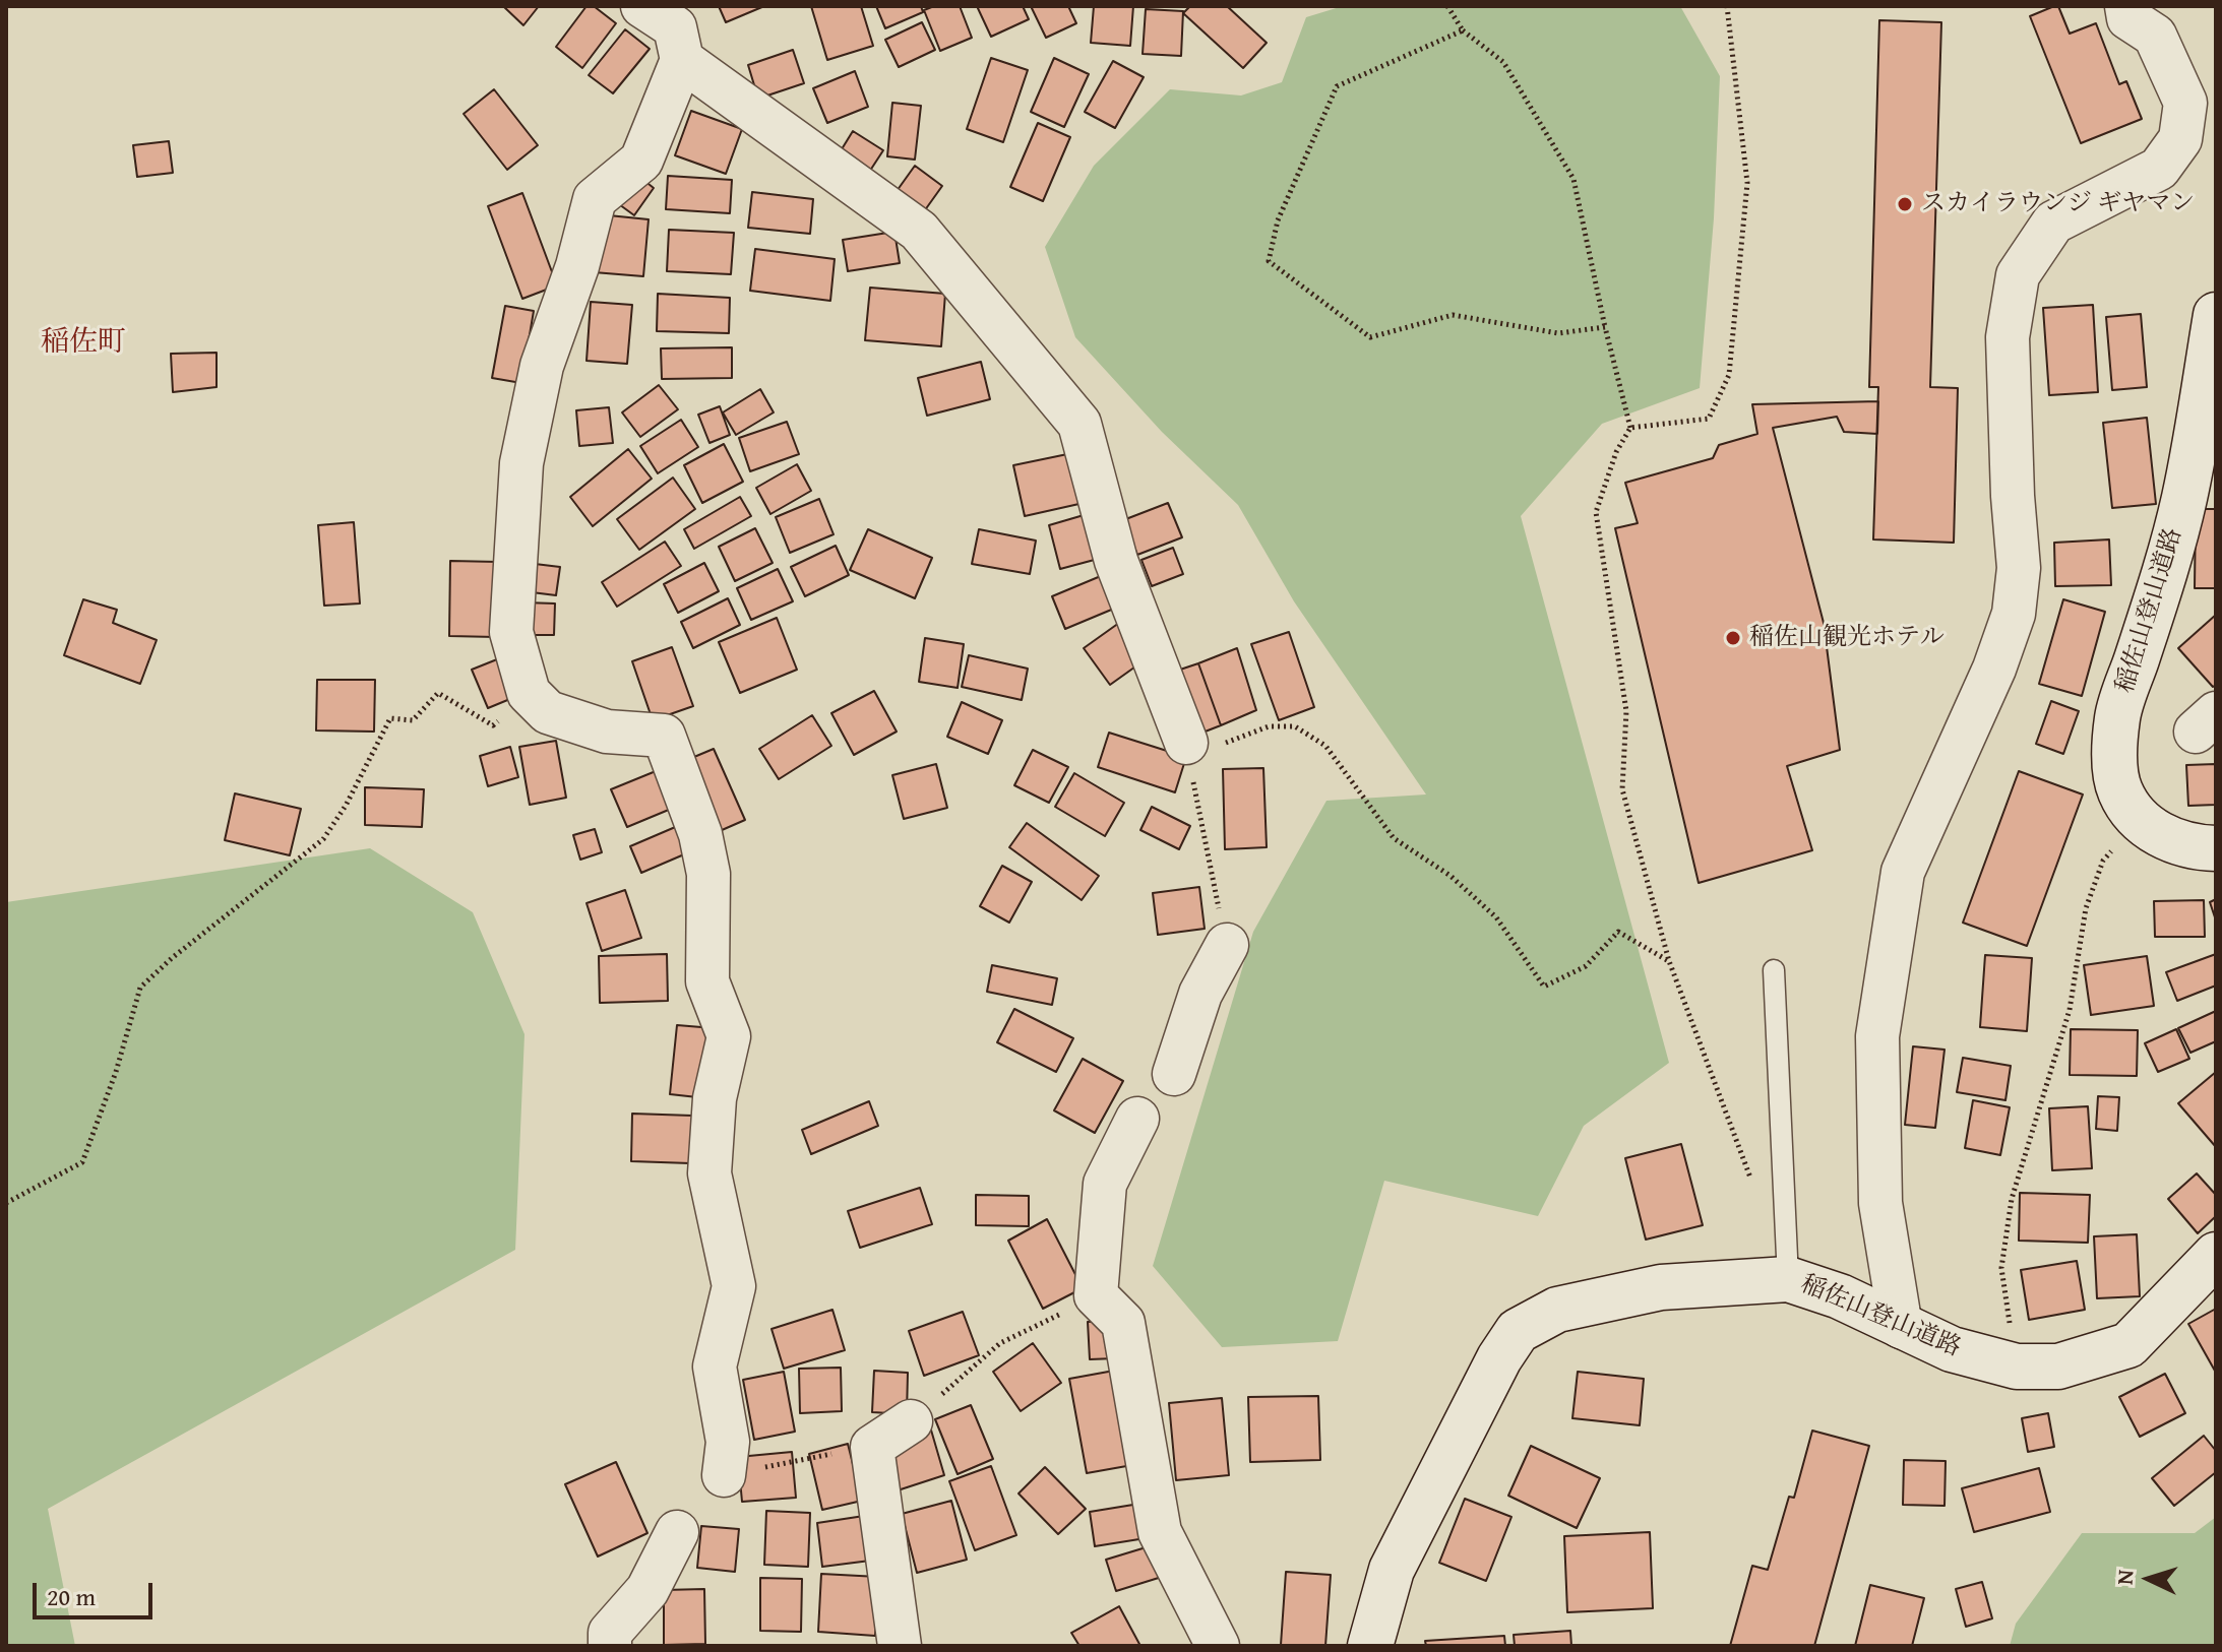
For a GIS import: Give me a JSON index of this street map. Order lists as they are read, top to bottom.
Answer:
{
  "streets": {
    "street": ["稲佐山登山道路"]
  },
  "districts": ["稲佐町"],
  "places": ["スカイラウンジ ギヤマン", "稲佐山観光ホテル"],
  "scale_bar": "20 m",
  "north": "left"
}
